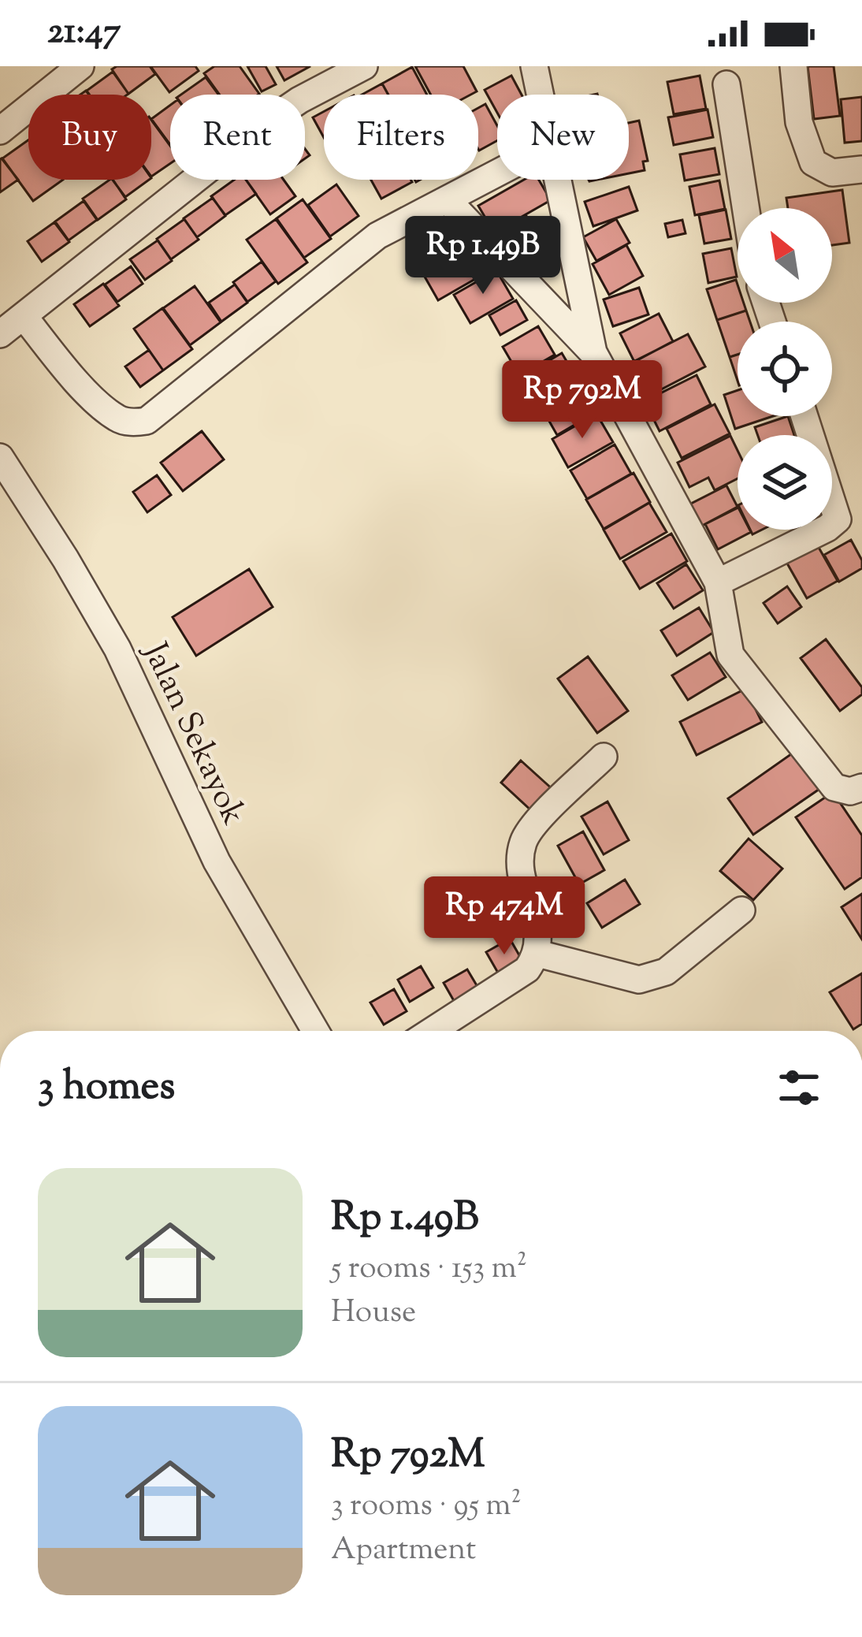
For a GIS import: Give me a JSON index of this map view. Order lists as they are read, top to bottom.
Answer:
{
  "streets": {
    "street": ["Jalan Sekayok"]
  },
  "north": "top left",
  "page": {
    "status": "21:47",
    "chip": [
      "Buy",
      "Rent",
      "Filters",
      "New"
    ],
    "price": ["Rp 1.49B", "Rp 792M", "Rp 474M"],
    "heading": "3 homes",
    "list": [
      {
        "name": "Rp 1.49B",
        "note": "5 rooms · 153 m² · House"
      },
      {
        "name": "Rp 792M",
        "note": "3 rooms · 95 m² · Apartment"
      }
    ]
  }
}
